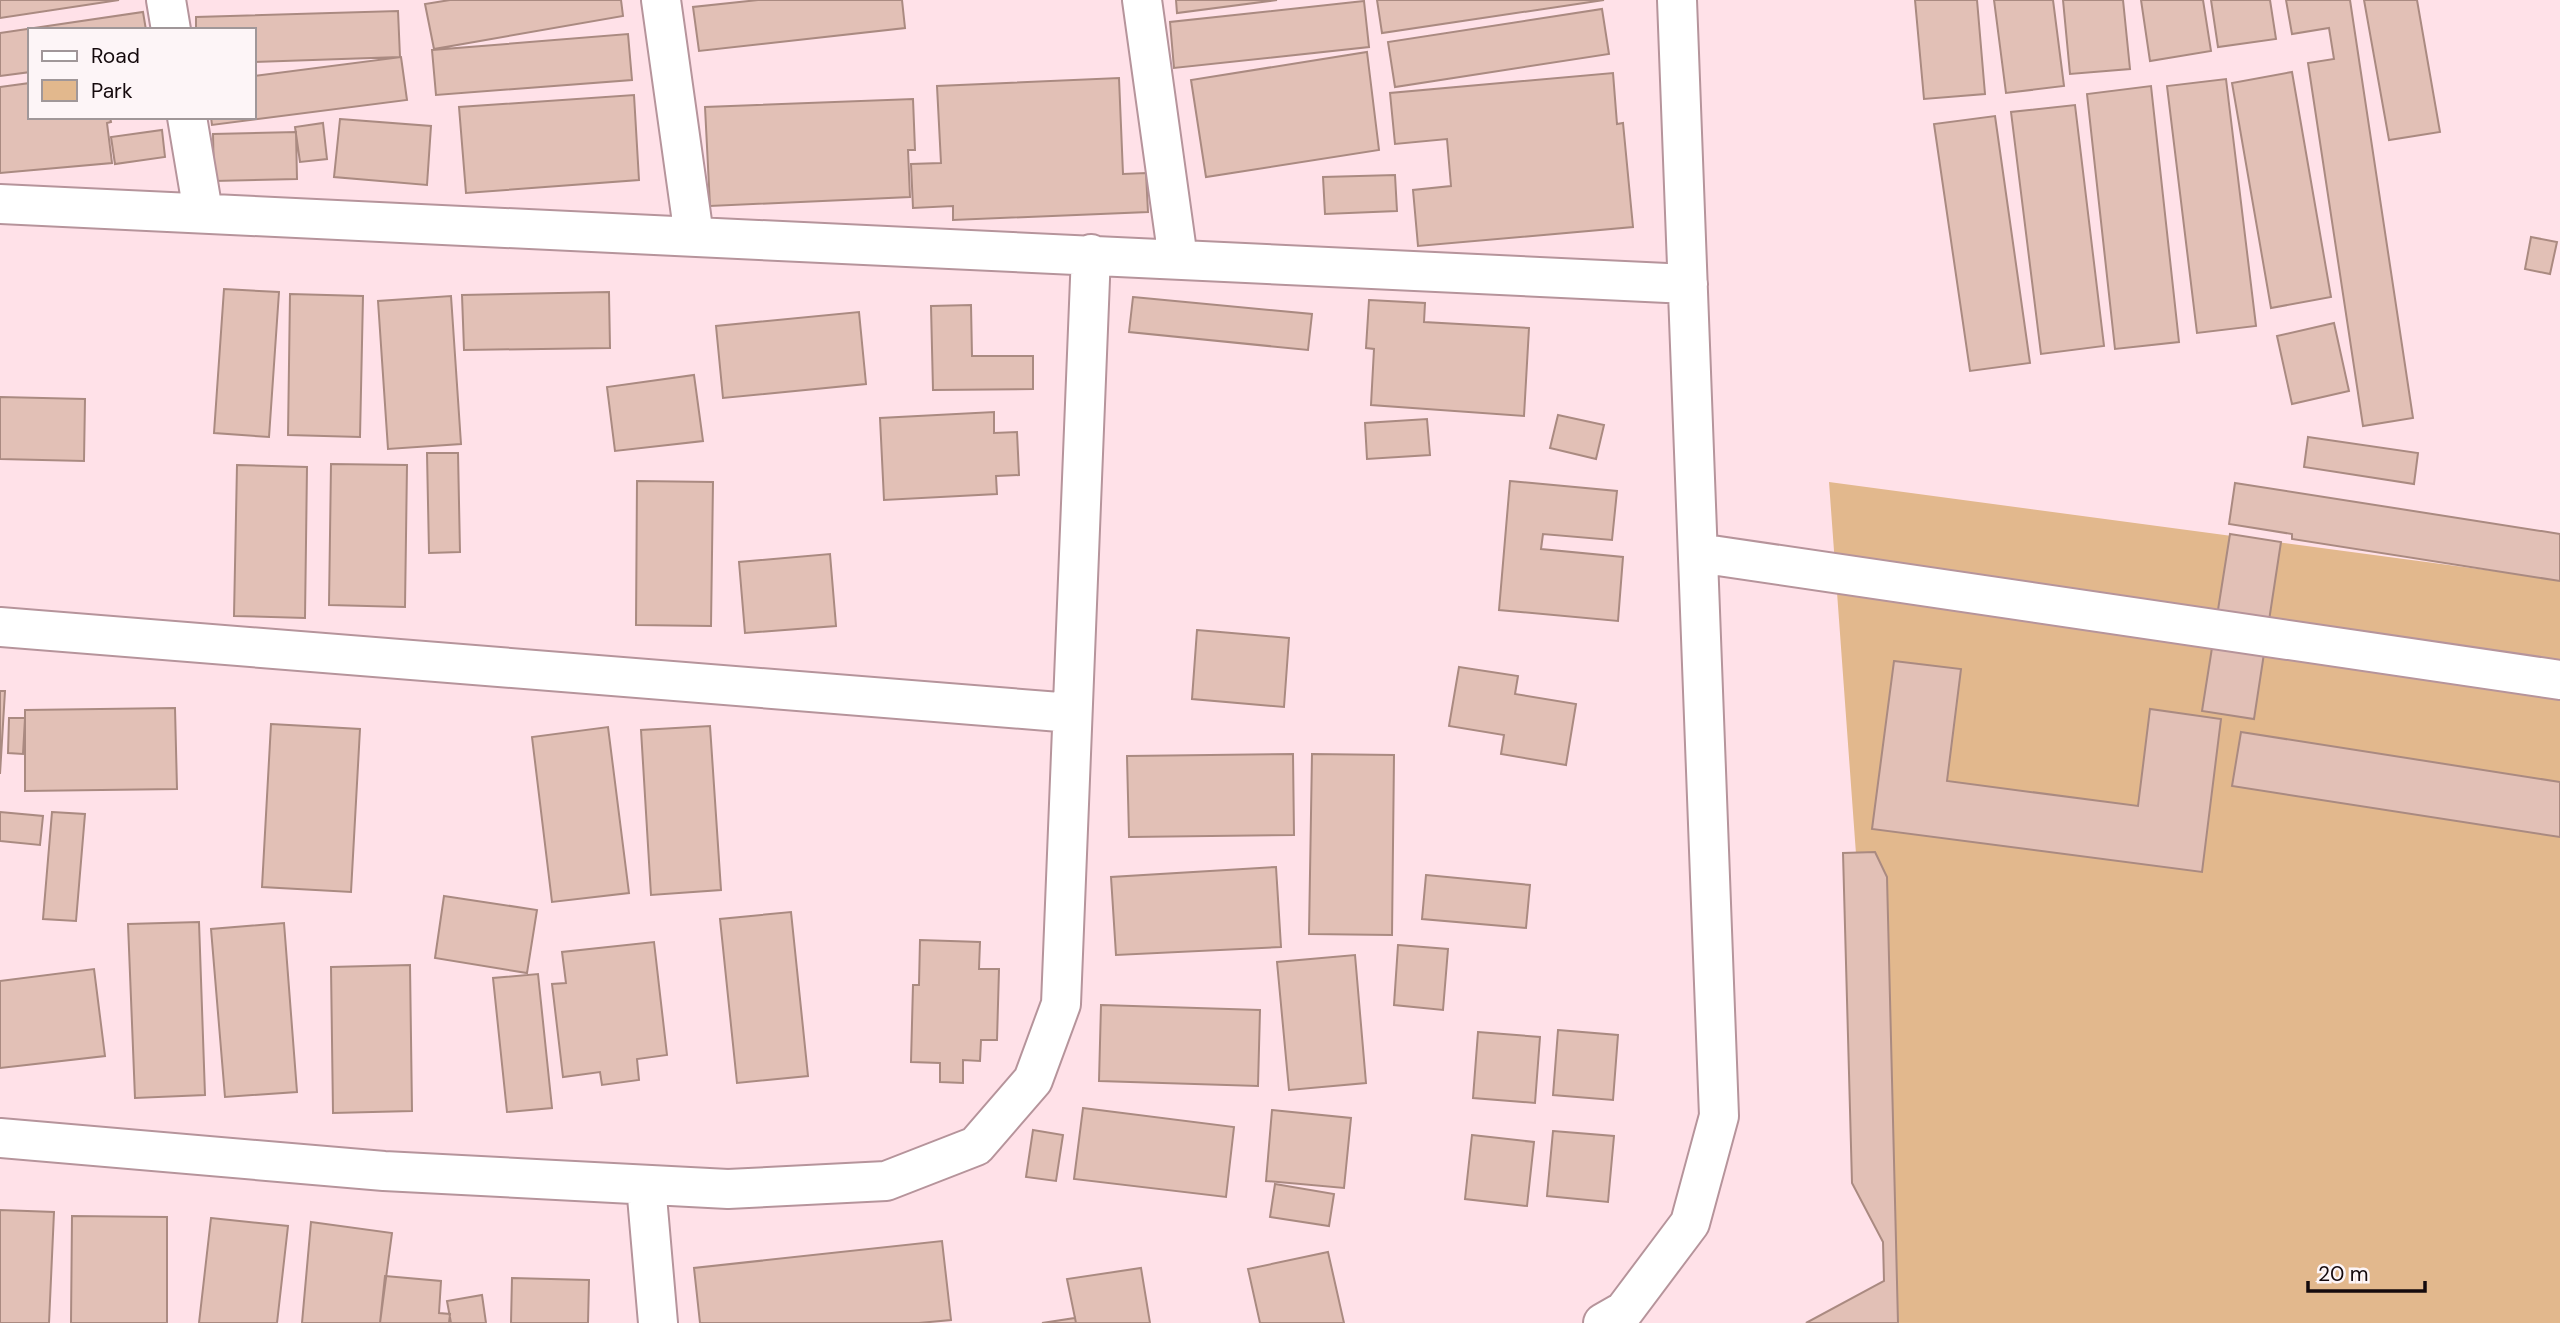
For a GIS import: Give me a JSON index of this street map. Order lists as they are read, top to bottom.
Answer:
{
  "legend": ["Road", "Park"],
  "scale_bar": "20 m"
}
